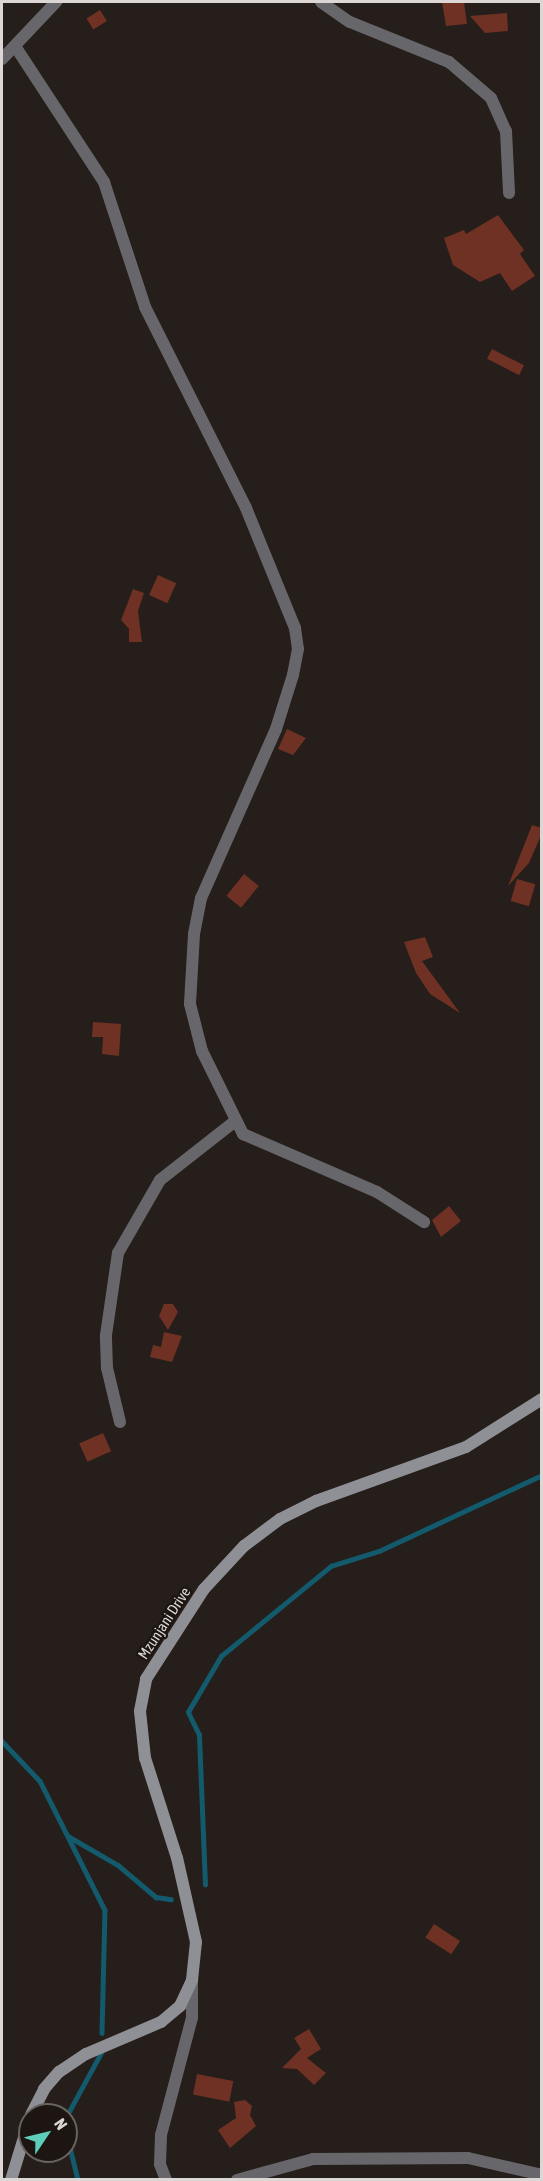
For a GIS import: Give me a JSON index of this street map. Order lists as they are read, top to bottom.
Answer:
{
  "streets": {
    "main road": ["Mzunjani Drive"]
  },
  "north": "top right"
}
